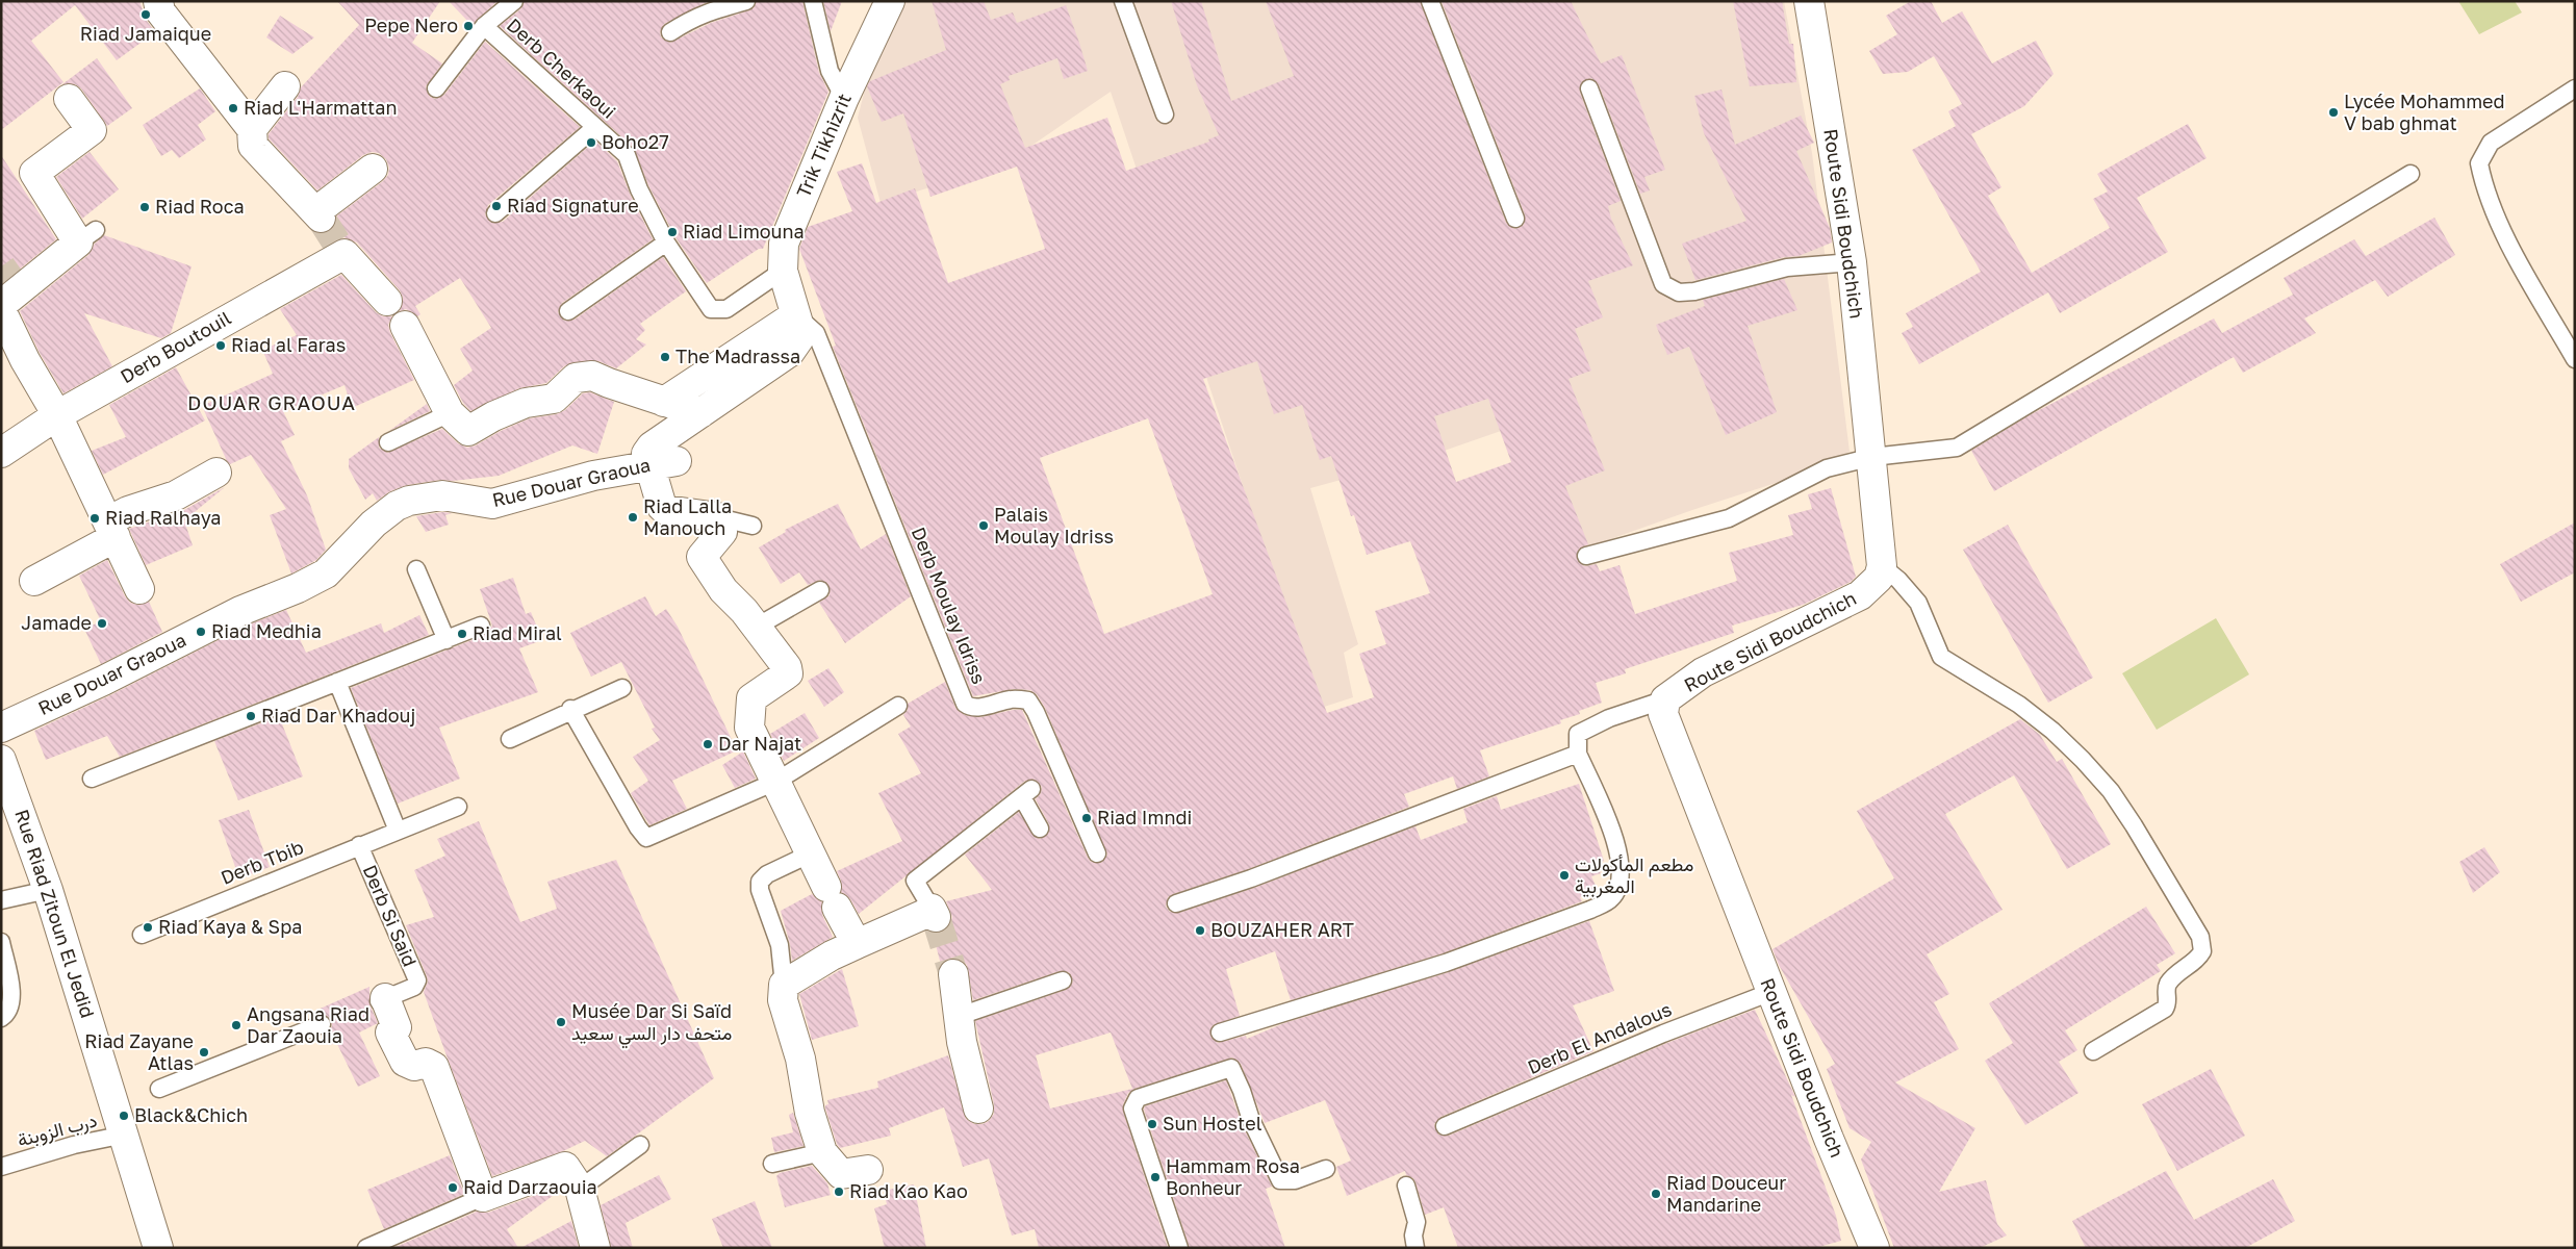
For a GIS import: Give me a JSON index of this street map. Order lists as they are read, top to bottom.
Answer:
{
  "streets": {
    "street": [
      "Trik Tikhizrit",
      "Route Sidi Boudchich",
      "Derb Boutouil",
      "Rue Douar Graoua",
      "Rue Riad Zitoun El Jedid",
      "Derb Si Said"
    ],
    "lane": [
      "Derb Cherkaoui",
      "Derb Moulay Idriss",
      "Derb Tbib",
      "Derb El Andalous",
      "درب الزوبنة"
    ]
  },
  "crossings": [
    ["Derb Cherkaoui", "Trik Tikhizrit"],
    ["Trik Tikhizrit", "Rue Douar Graoua"],
    ["Trik Tikhizrit", "Derb Moulay Idriss"],
    ["Route Sidi Boudchich", "Derb El Andalous"],
    ["Derb Tbib", "Derb Si Said"],
    ["Rue Riad Zitoun El Jedid", "درب الزوبنة"]
  ],
  "districts": ["DOUAR GRAOUA"],
  "places": [
    "Riad Jamaique",
    "Pepe Nero",
    "Riad L'Harmattan",
    "Lycée Mohammed V bab ghmat",
    "Boho27",
    "Riad Signature",
    "Riad Roca",
    "Riad Limouna",
    "Riad al Faras",
    "The Madrassa",
    "Riad Lalla Manouch",
    "Riad Ralhaya",
    "Palais Moulay Idriss",
    "Jamade",
    "Riad Medhia",
    "Riad Miral",
    "Riad Dar Khadouj",
    "Dar Najat",
    "Riad Imndi",
    "مطعم المأكولات المغربية",
    "Riad Kaya & Spa",
    "BOUZAHER ART",
    "Musée Dar Si Saïd متحف دار السي سعيد",
    "Angsana Riad Dar Zaouia",
    "Riad Zayane Atlas",
    "Black&Chich",
    "Sun Hostel",
    "Hammam Rosa Bonheur",
    "Raid Darzaouia",
    "Riad Kao Kao",
    "Riad Douceur Mandarine"
  ]
}
